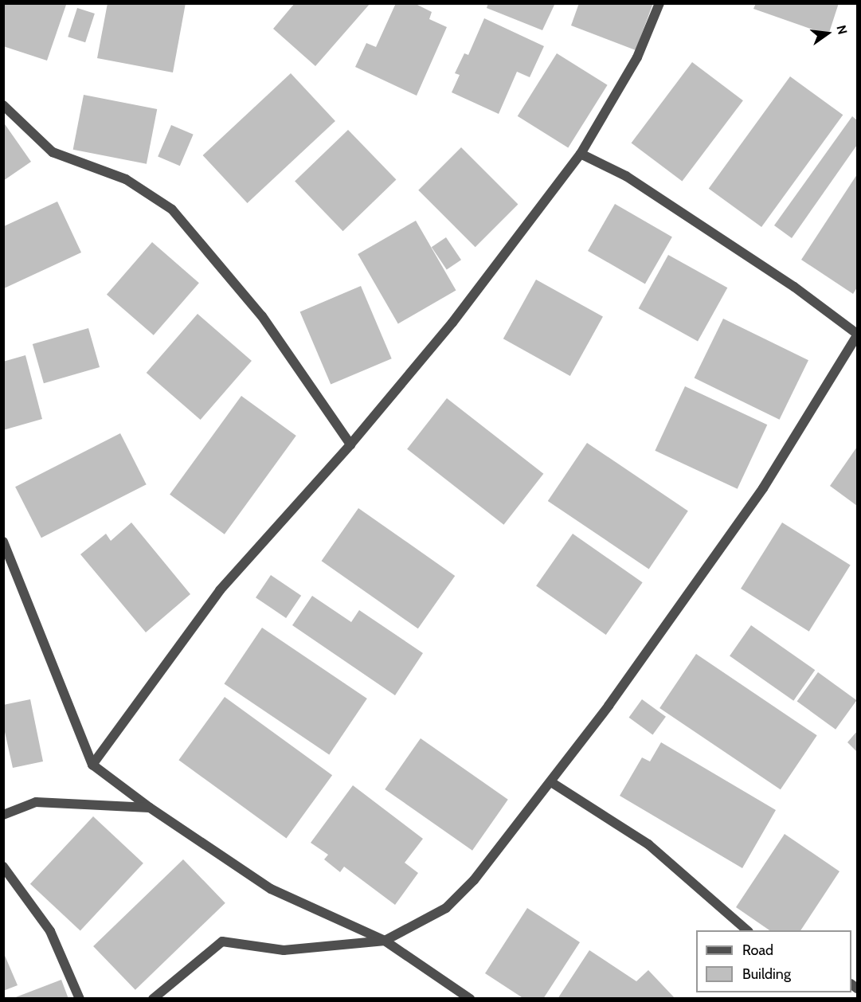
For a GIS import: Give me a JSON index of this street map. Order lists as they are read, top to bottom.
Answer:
{
  "legend": ["Road", "Building"],
  "north": "right"
}
